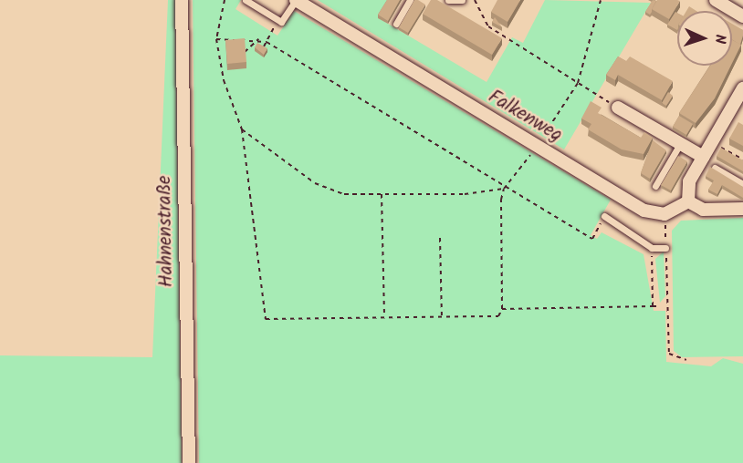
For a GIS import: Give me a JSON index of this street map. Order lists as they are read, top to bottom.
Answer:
{
  "streets": {
    "street": ["Falkenweg", "Hahnenstraße"]
  },
  "north": "right"
}
